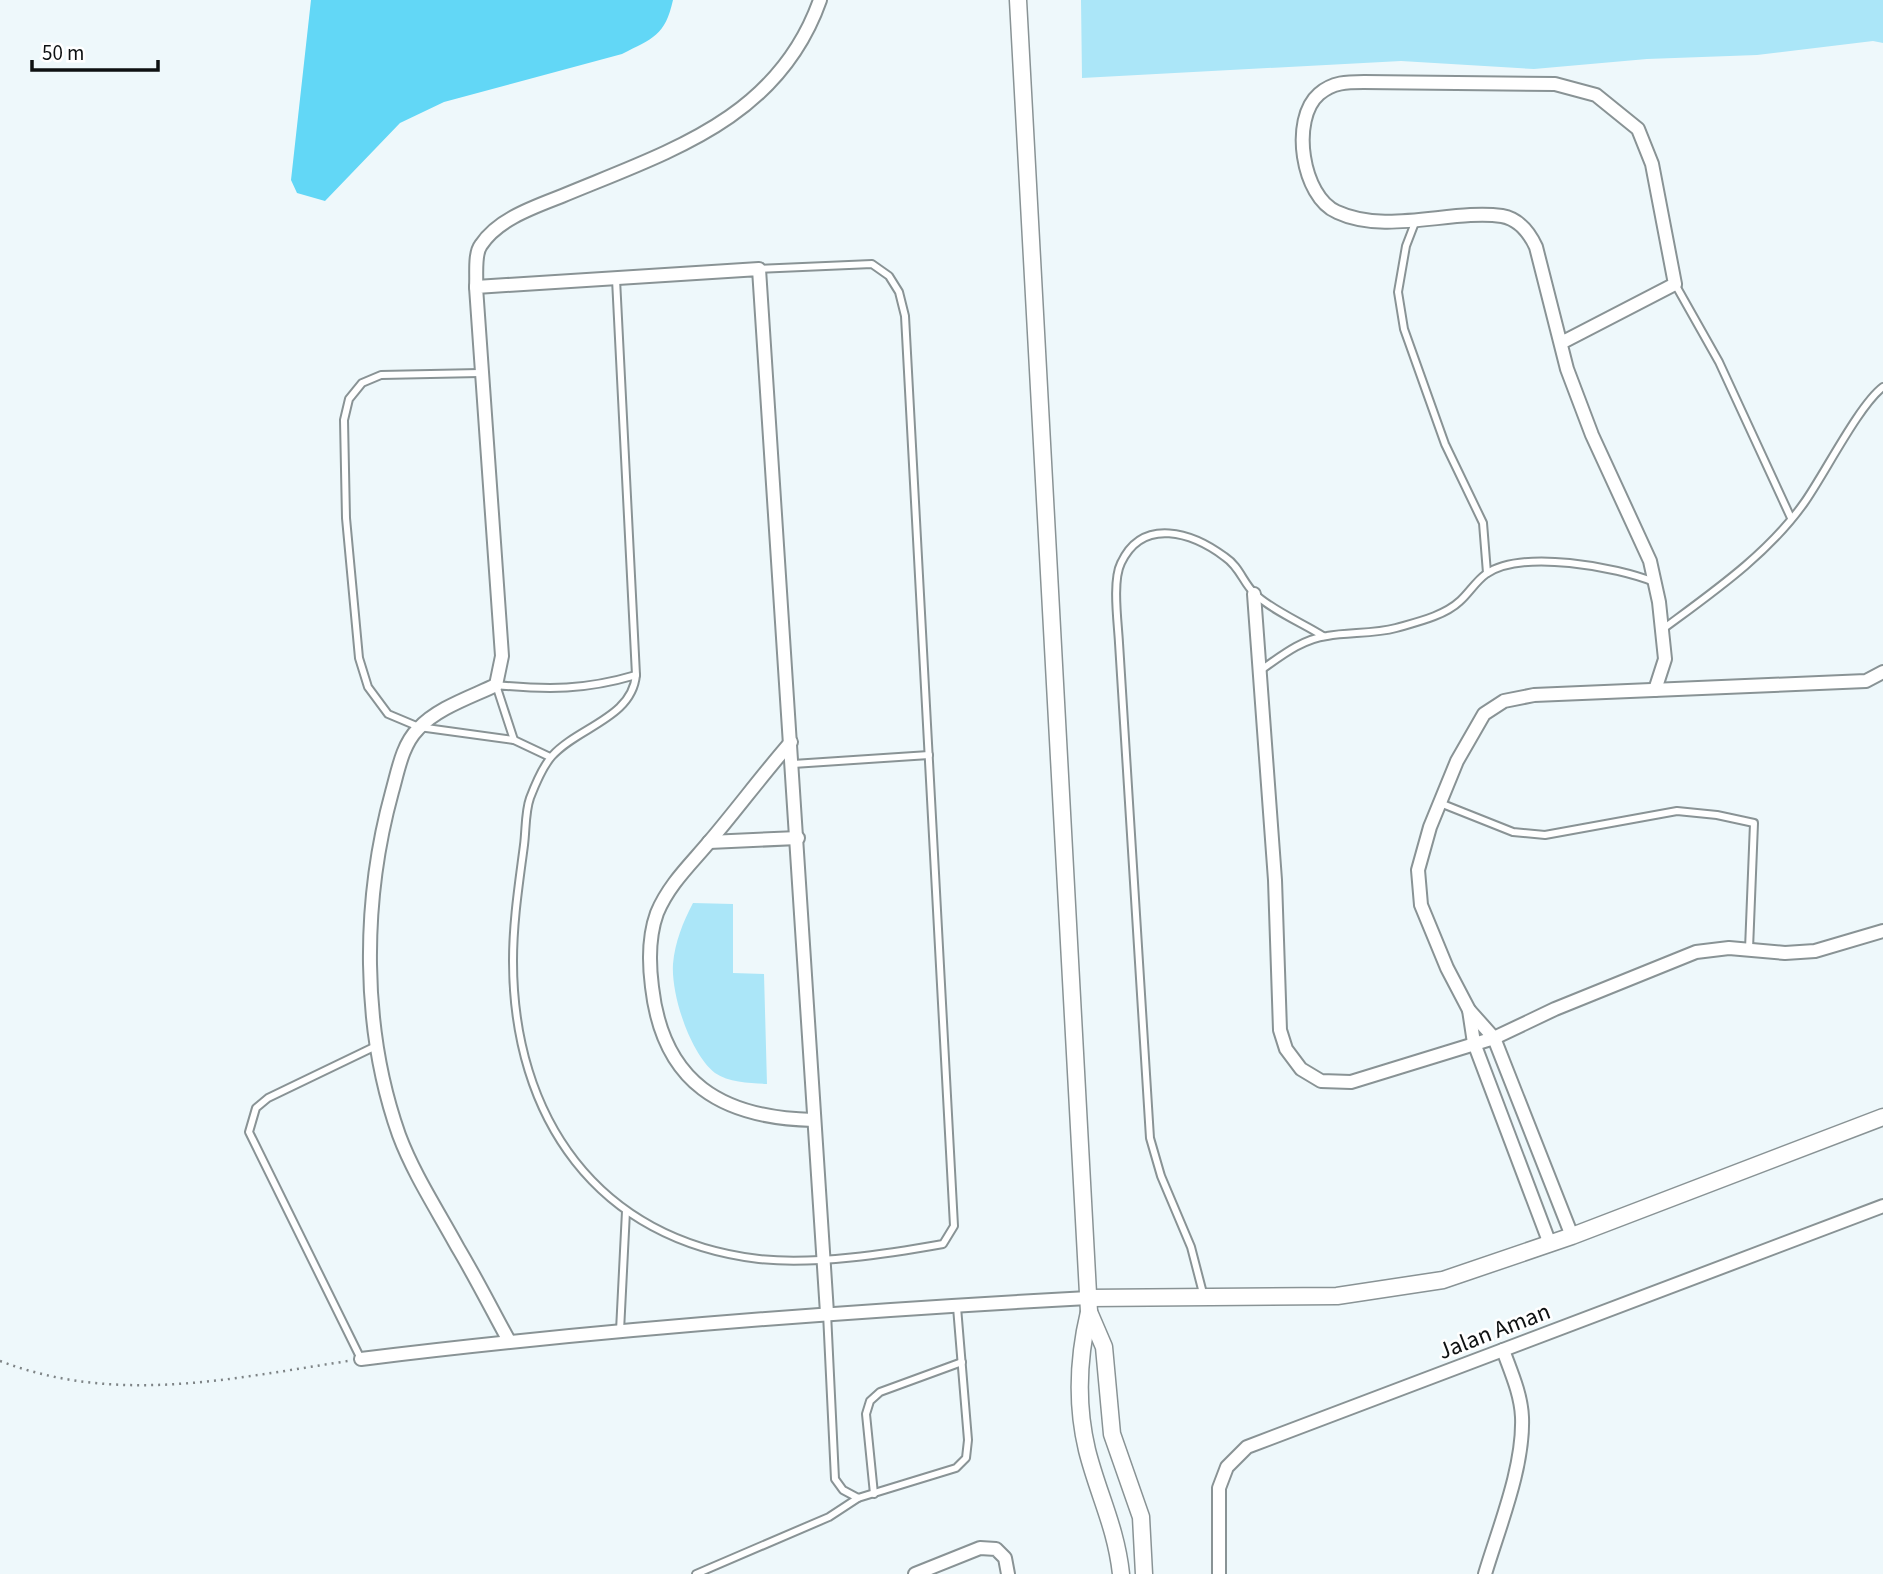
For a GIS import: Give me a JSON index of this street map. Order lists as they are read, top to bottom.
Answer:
{
  "streets": {
    "street": ["Jalan Aman"]
  },
  "scale_bar": "50 m"
}
